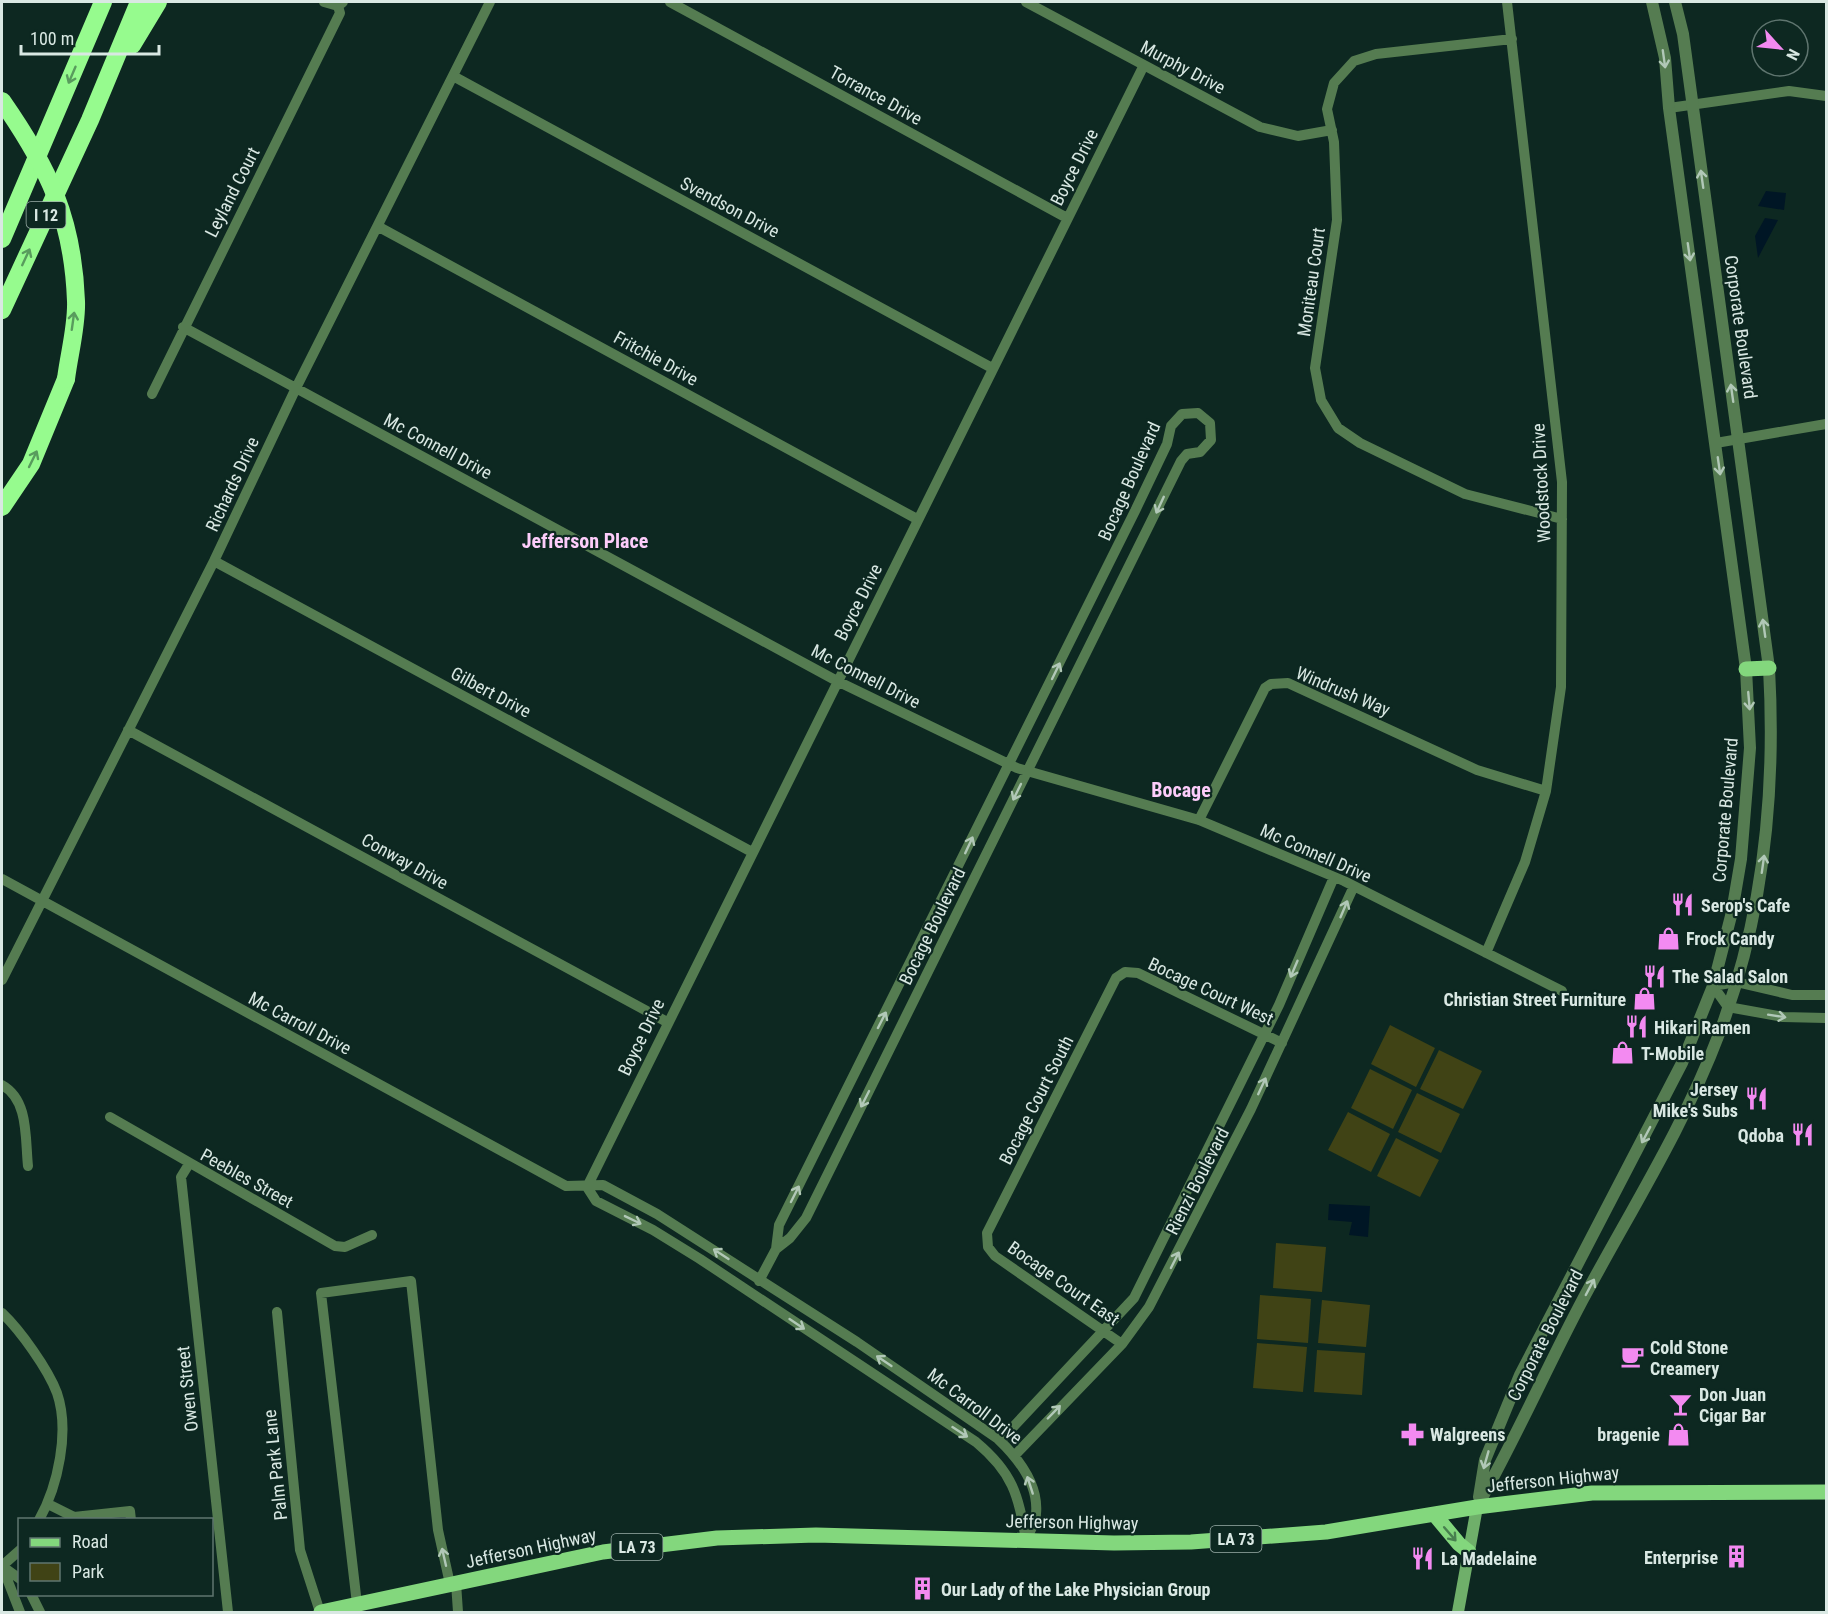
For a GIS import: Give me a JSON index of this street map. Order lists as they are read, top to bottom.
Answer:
{
  "streets": {
    "highway": ["I 12"],
    "main road": ["Jefferson Highway", "LA 73"],
    "street": [
      "Murphy Drive",
      "Torrance Drive",
      "Boyce Drive",
      "Leyland Court",
      "Svendson Drive",
      "Moniteau Court",
      "Corporate Boulevard",
      "Fritchie Drive",
      "Mc Connell Drive",
      "Bocage Boulevard",
      "Woodstock Drive",
      "Richards Drive",
      "Windrush Way",
      "Gilbert Drive",
      "Conway Drive",
      "Bocage Court West",
      "Mc Carroll Drive",
      "Bocage Court South",
      "Peebles Street",
      "Rienzi Boulevard",
      "Bocage Court East",
      "Owen Street",
      "Palm Park Lane"
    ]
  },
  "crossings": [
    ["Murphy Drive", "Boyce Drive"],
    ["Murphy Drive", "Moniteau Court"],
    ["Torrance Drive", "Boyce Drive"],
    ["Boyce Drive", "Svendson Drive"],
    ["Boyce Drive", "Fritchie Drive"],
    ["Boyce Drive", "Mc Connell Drive"],
    ["Boyce Drive", "Gilbert Drive"],
    ["Boyce Drive", "Conway Drive"],
    ["Boyce Drive", "Mc Carroll Drive"],
    ["Leyland Court", "Mc Connell Drive"],
    ["Svendson Drive", "Richards Drive"],
    ["Moniteau Court", "Woodstock Drive"],
    ["Corporate Boulevard", "Jefferson Highway"],
    ["Fritchie Drive", "Richards Drive"],
    ["Mc Connell Drive", "Bocage Boulevard"],
    ["Mc Connell Drive", "Woodstock Drive"],
    ["Mc Connell Drive", "Richards Drive"],
    ["Mc Connell Drive", "Windrush Way"],
    ["Mc Connell Drive", "Rienzi Boulevard"],
    ["Bocage Boulevard", "Mc Carroll Drive"],
    ["Woodstock Drive", "Windrush Way"],
    ["Richards Drive", "Gilbert Drive"],
    ["Richards Drive", "Conway Drive"],
    ["Richards Drive", "Mc Carroll Drive"],
    ["Bocage Court West", "Bocage Court South"],
    ["Bocage Court West", "Rienzi Boulevard"],
    ["Mc Carroll Drive", "Rienzi Boulevard"],
    ["Mc Carroll Drive", "Jefferson Highway"],
    ["Bocage Court South", "Bocage Court East"],
    ["Peebles Street", "Owen Street"],
    ["Rienzi Boulevard", "Bocage Court East"],
    ["Palm Park Lane", "Jefferson Highway"]
  ],
  "districts": ["Jefferson Place", "Bocage"],
  "places": {
    "restaurant": [
      "Serop's Cafe",
      "The Salad Salon",
      "Hikari Ramen",
      "Jersey Mike's Subs",
      "Qdoba",
      "La Madelaine"
    ],
    "shop": [
      "Frock Candy",
      "Christian Street Furniture",
      "T-Mobile",
      "bragenie"
    ],
    "cafe": ["Cold Stone Creamery"],
    "bar": ["Don Juan Cigar Bar"],
    "pharmacy": ["Walgreens"],
    "building": ["Enterprise", "Our Lady of the Lake Physician Group"]
  },
  "legend": ["Road", "Park"],
  "scale_bar": "100 m",
  "north": "bottom right"
}
